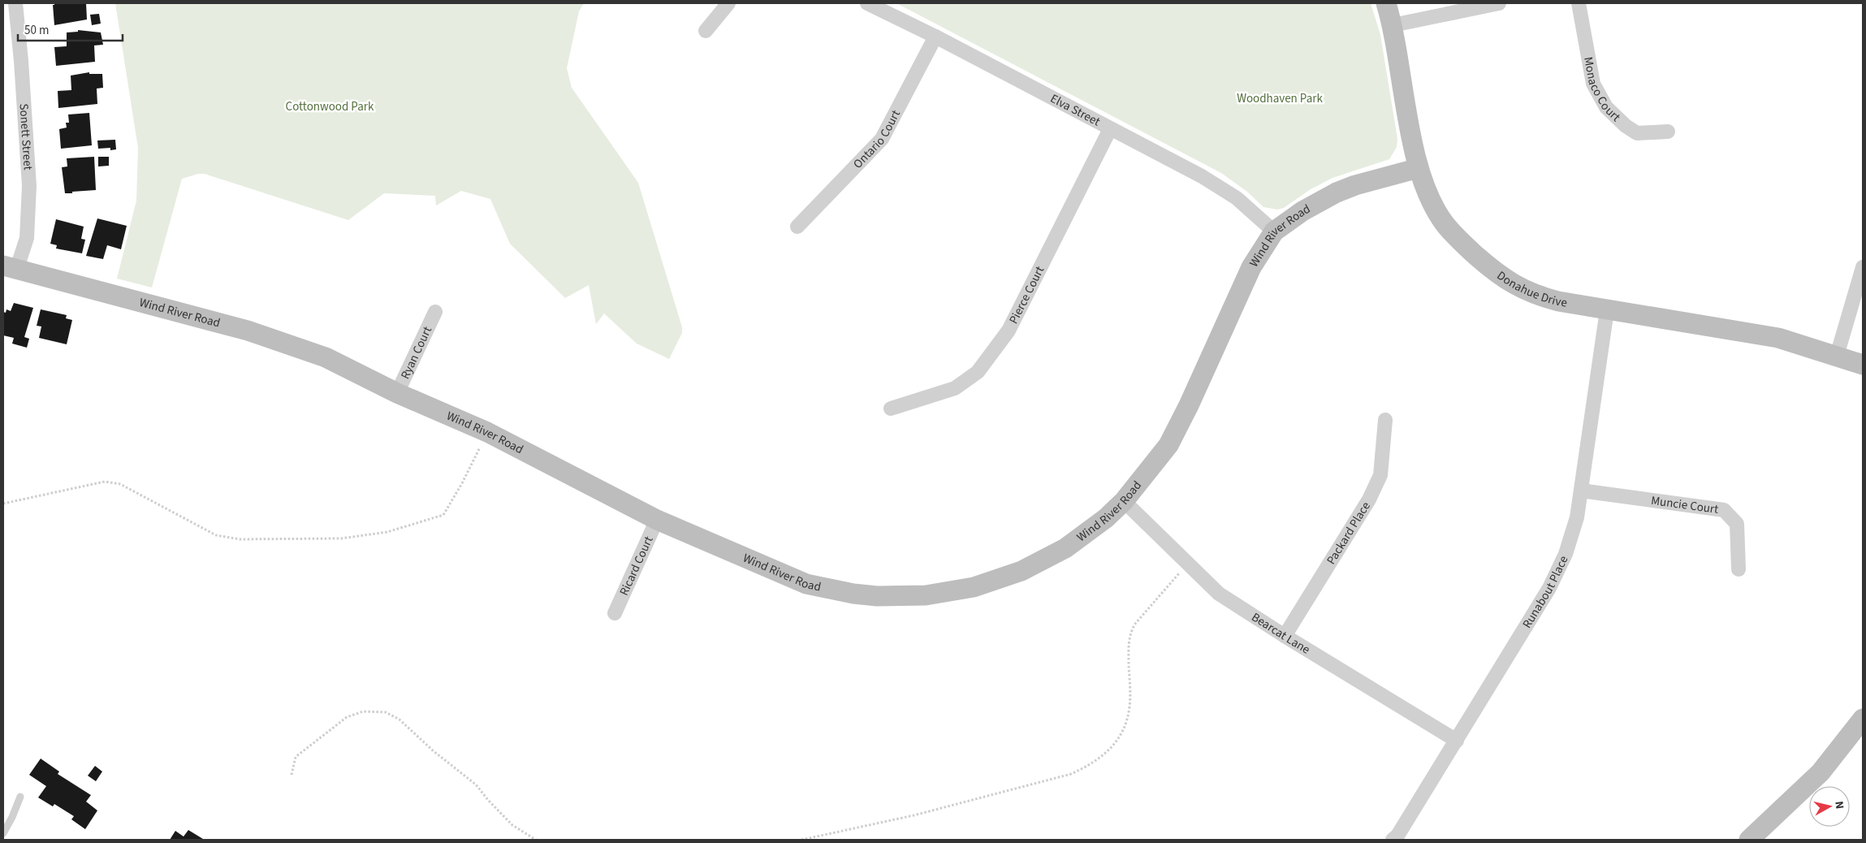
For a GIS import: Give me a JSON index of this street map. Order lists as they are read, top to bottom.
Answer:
{
  "streets": {
    "street": [
      "Monaco Court",
      "Elva Street",
      "Sonett Street",
      "Ontario Court",
      "Wind River Road",
      "Donahue Drive",
      "Pierce Court",
      "Ryan Court",
      "Muncie Court",
      "Packard Place",
      "Ricard Court",
      "Runabout Place",
      "Bearcat Lane"
    ]
  },
  "crossings": [
    ["Elva Street", "Ontario Court"],
    ["Elva Street", "Wind River Road"],
    ["Elva Street", "Pierce Court"],
    ["Sonett Street", "Wind River Road"],
    ["Wind River Road", "Donahue Drive"],
    ["Wind River Road", "Ryan Court"],
    ["Wind River Road", "Ricard Court"],
    ["Wind River Road", "Bearcat Lane"],
    ["Donahue Drive", "Runabout Place"],
    ["Muncie Court", "Runabout Place"],
    ["Packard Place", "Bearcat Lane"],
    ["Runabout Place", "Bearcat Lane"]
  ],
  "parks": ["Woodhaven Park", "Cottonwood Park"],
  "scale_bar": "50 m",
  "north": "right"
}
